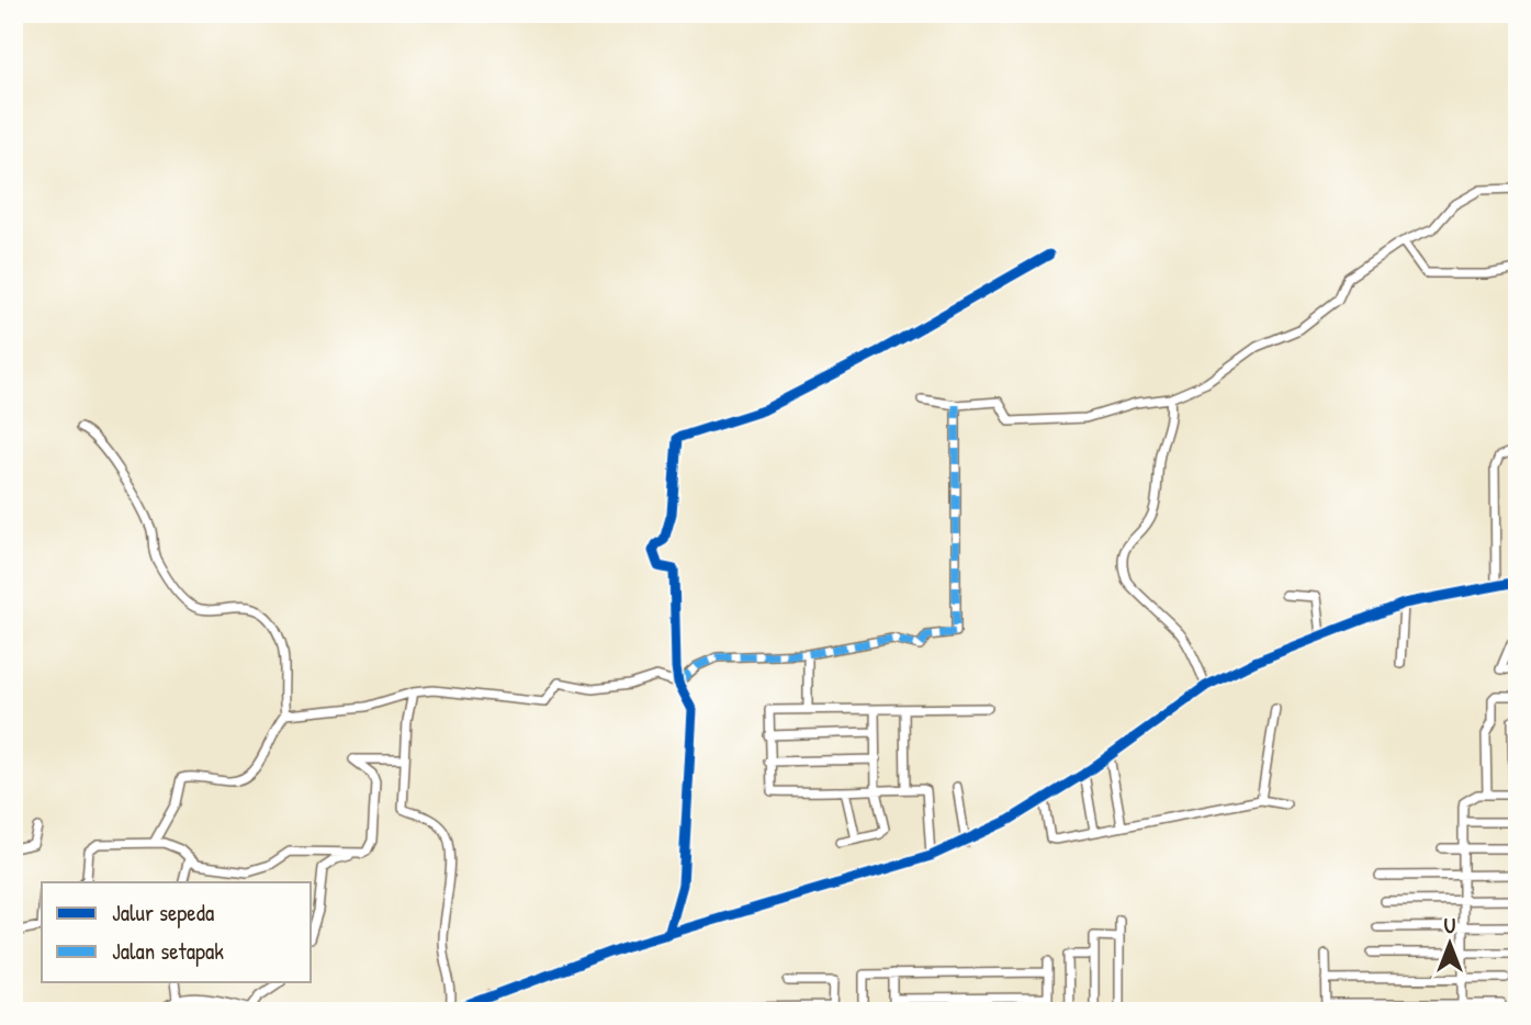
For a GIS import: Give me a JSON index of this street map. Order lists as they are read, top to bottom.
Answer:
{
  "legend": ["Jalur sepeda", "Jalan setapak"],
  "north": "top"
}
